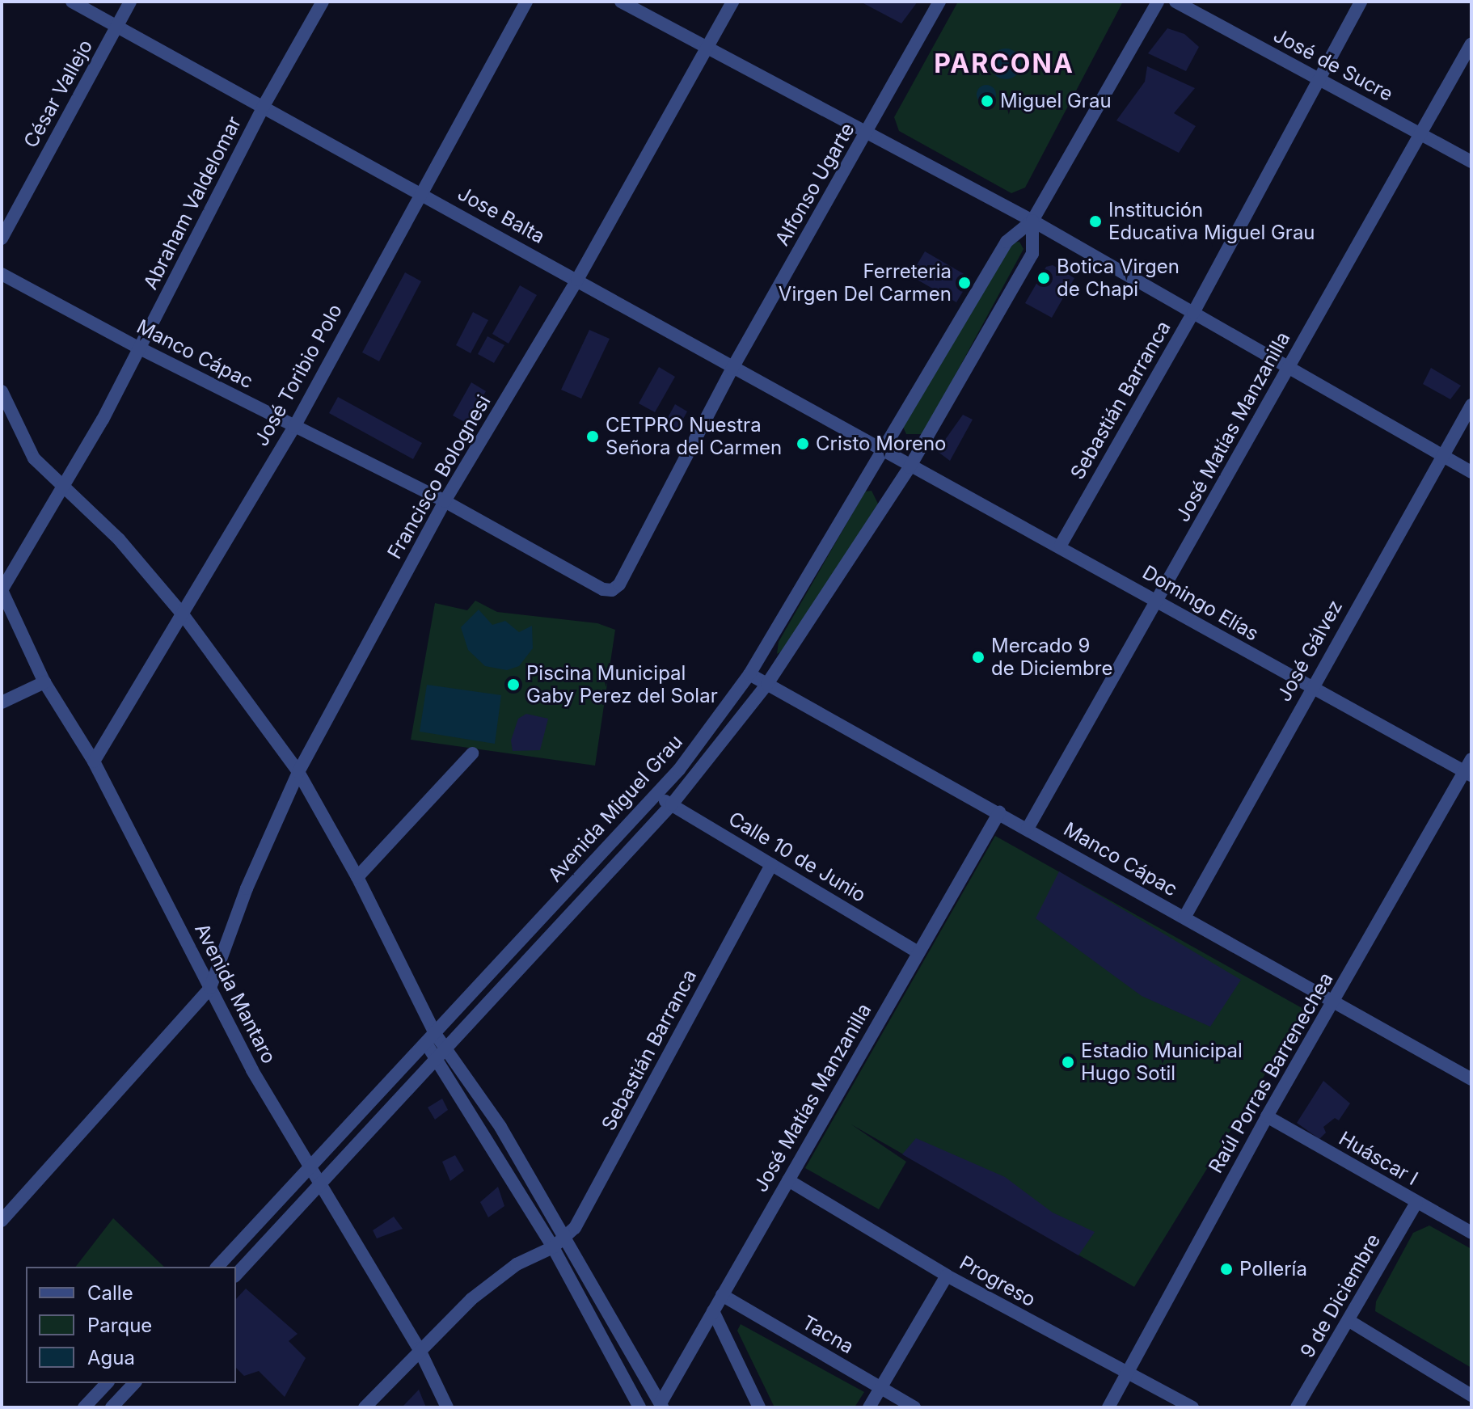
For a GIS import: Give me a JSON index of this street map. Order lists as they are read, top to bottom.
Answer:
{
  "streets": {
    "street": [
      "José de Sucre",
      "César Vallejo",
      "Alfonso Ugarte",
      "Abraham Valdelomar",
      "Jose Balta",
      "Manco Cápac",
      "José Toribio Polo",
      "Sebastián Barranca",
      "José Matías Manzanilla",
      "Francisco Bolognesi",
      "Domingo Elías",
      "José Gálvez",
      "Avenida Miguel Grau",
      "Calle 10 de Junio",
      "Avenida Mantaro",
      "Raúl Porras Barrenechea",
      "Huáscar I",
      "Progreso",
      "9 de Diciembre",
      "Tacna"
    ]
  },
  "crossings": [
    ["José de Sucre", "Sebastián Barranca"],
    ["José de Sucre", "José Matías Manzanilla"],
    ["César Vallejo", "Jose Balta"],
    ["Alfonso Ugarte", "Jose Balta"],
    ["Alfonso Ugarte", "Manco Cápac"],
    ["Abraham Valdelomar", "Jose Balta"],
    ["Abraham Valdelomar", "Manco Cápac"],
    ["Abraham Valdelomar", "Avenida Mantaro"],
    ["Jose Balta", "José Toribio Polo"],
    ["Jose Balta", "Francisco Bolognesi"],
    ["Jose Balta", "Domingo Elías"],
    ["Jose Balta", "Avenida Miguel Grau"],
    ["Manco Cápac", "José Toribio Polo"],
    ["Manco Cápac", "José Matías Manzanilla"],
    ["Manco Cápac", "Francisco Bolognesi"],
    ["Manco Cápac", "José Gálvez"],
    ["Manco Cápac", "Avenida Miguel Grau"],
    ["Manco Cápac", "Raúl Porras Barrenechea"],
    ["José Toribio Polo", "Avenida Mantaro"],
    ["Sebastián Barranca", "Domingo Elías"],
    ["Sebastián Barranca", "Calle 10 de Junio"],
    ["Sebastián Barranca", "Avenida Mantaro"],
    ["José Matías Manzanilla", "Domingo Elías"],
    ["José Matías Manzanilla", "Calle 10 de Junio"],
    ["José Matías Manzanilla", "Progreso"],
    ["José Matías Manzanilla", "Tacna"],
    ["Francisco Bolognesi", "Avenida Mantaro"],
    ["Domingo Elías", "José Gálvez"],
    ["Domingo Elías", "Avenida Miguel Grau"],
    ["Domingo Elías", "Raúl Porras Barrenechea"],
    ["Avenida Miguel Grau", "Calle 10 de Junio"],
    ["Avenida Miguel Grau", "Avenida Mantaro"],
    ["Raúl Porras Barrenechea", "Huáscar I"],
    ["Raúl Porras Barrenechea", "Progreso"],
    ["Huáscar I", "9 de Diciembre"]
  ],
  "districts": ["PARCONA"],
  "places": [
    "Miguel Grau",
    "Institución Educativa Miguel Grau",
    "Botica Virgen de Chapi",
    "Ferreteria Virgen Del Carmen",
    "CETPRO Nuestra Señora del Carmen",
    "Cristo Moreno",
    "Mercado 9 de Diciembre",
    "Piscina Municipal Gaby Perez del Solar",
    "Estadio Municipal Hugo Sotil",
    "Pollería"
  ],
  "legend": ["Calle", "Parque", "Agua"]
}
